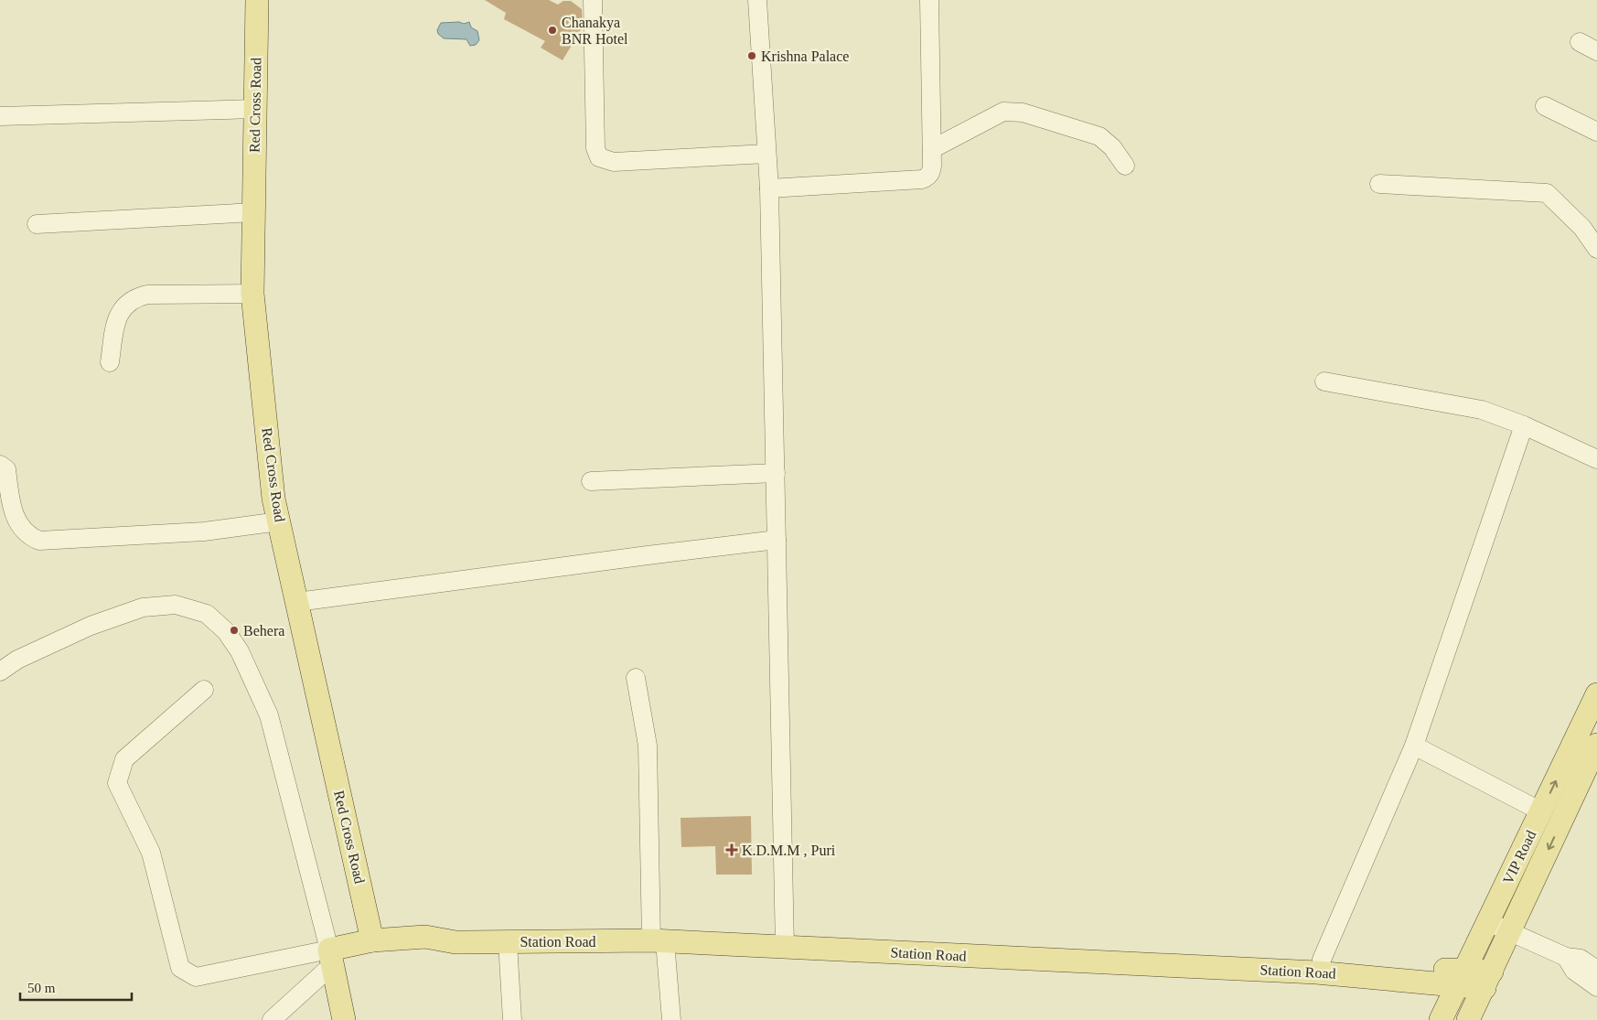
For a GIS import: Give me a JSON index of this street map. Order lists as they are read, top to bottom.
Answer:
{
  "streets": {
    "main road": ["Red Cross Road", "VIP Road", "Station Road"]
  },
  "crossings": [
    ["Red Cross Road", "Station Road"],
    ["VIP Road", "Station Road"]
  ],
  "places": {
    "other": ["Chanakya BNR Hotel", "Krishna Palace", "Behera"],
    "health": ["K.D.M.M , Puri"]
  },
  "scale_bar": "50 m"
}
